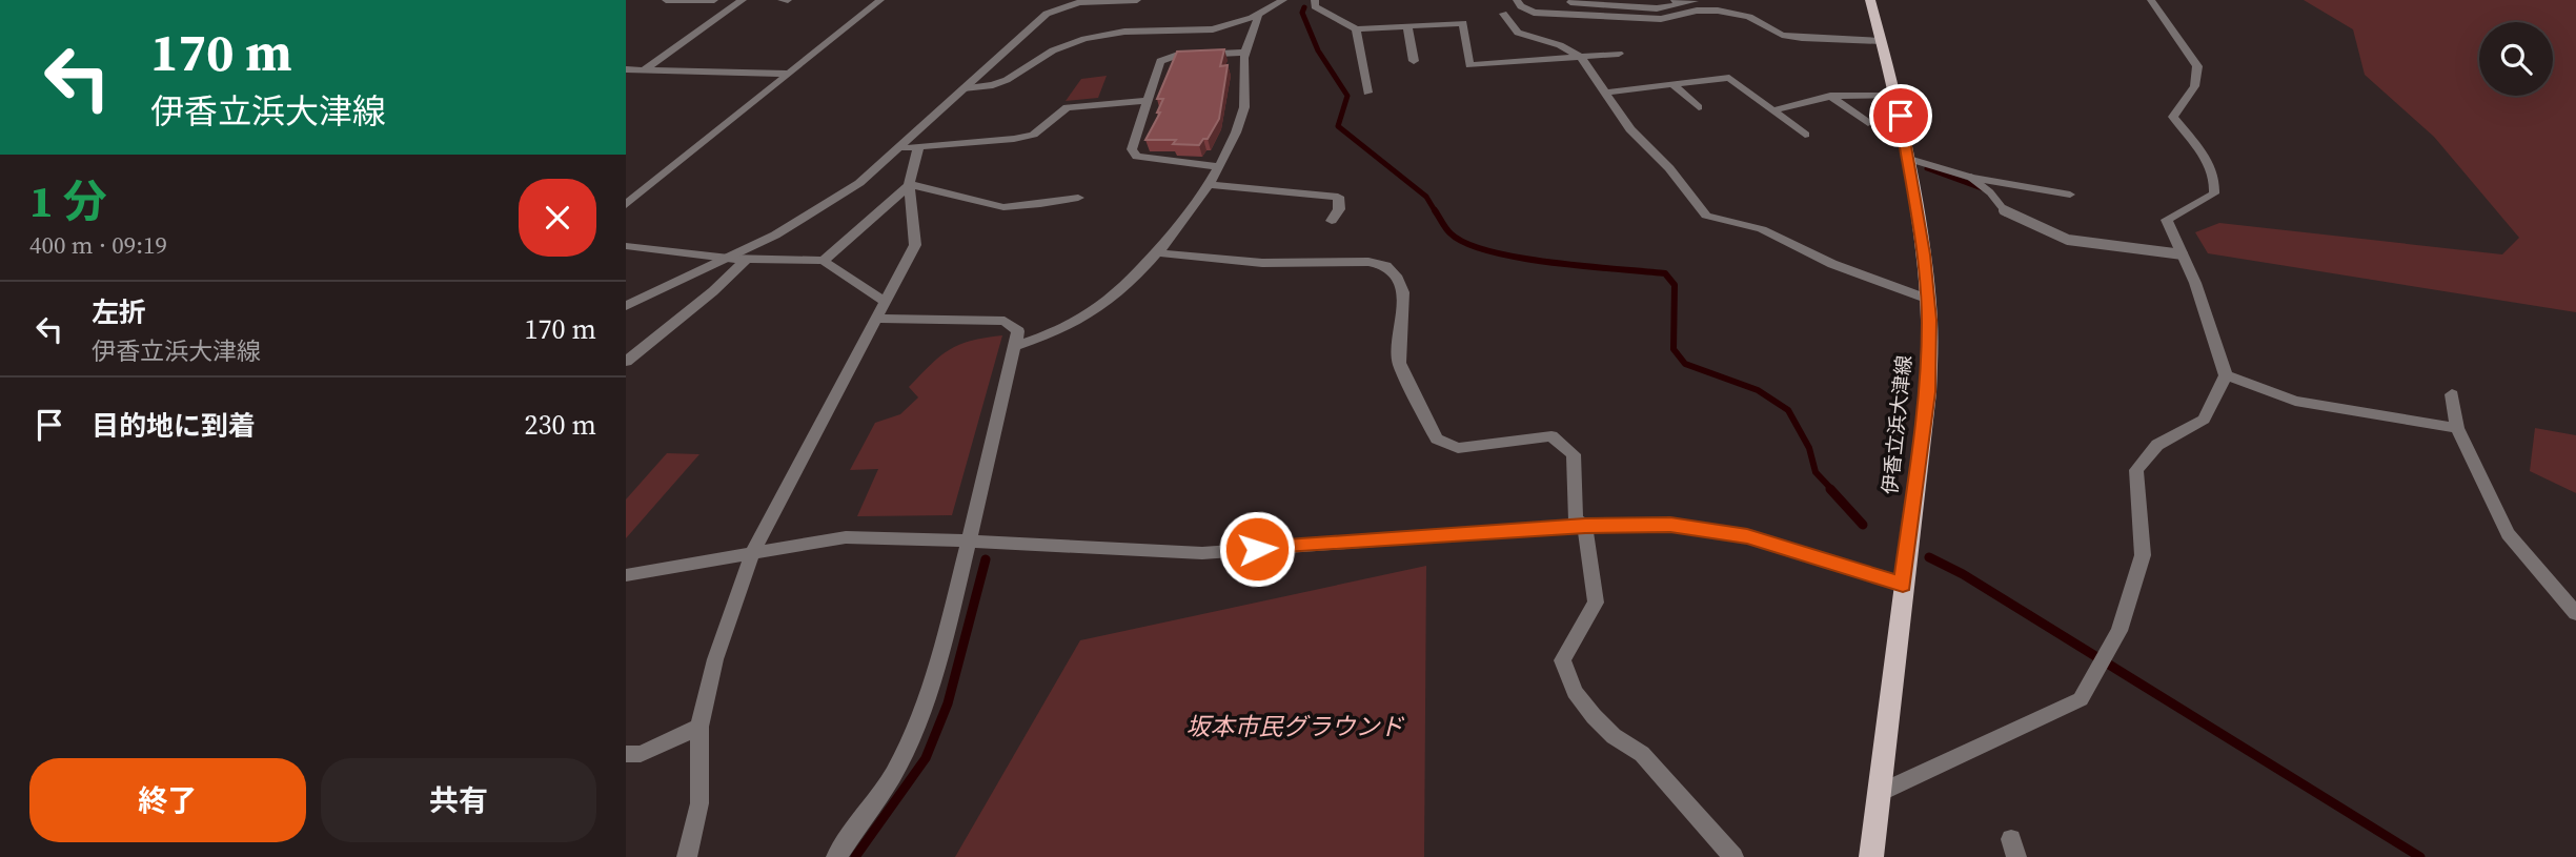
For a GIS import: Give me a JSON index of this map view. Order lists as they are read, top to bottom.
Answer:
{
  "streets": {
    "main road": ["伊香立浜大津線"]
  },
  "parks": ["坂本市民グラウンド"],
  "page": {
    "turn": ["170 m", "伊香立浜大津線"],
    "heading": ["1 分", "400 m · 09:19"],
    "list": [
      {
        "name": "左折",
        "note": "伊香立浜大津線",
        "value": "170 m"
      },
      {
        "name": "目的地に到着",
        "value": "230 m"
      }
    ],
    "buttons": ["終了", "共有"]
  }
}
